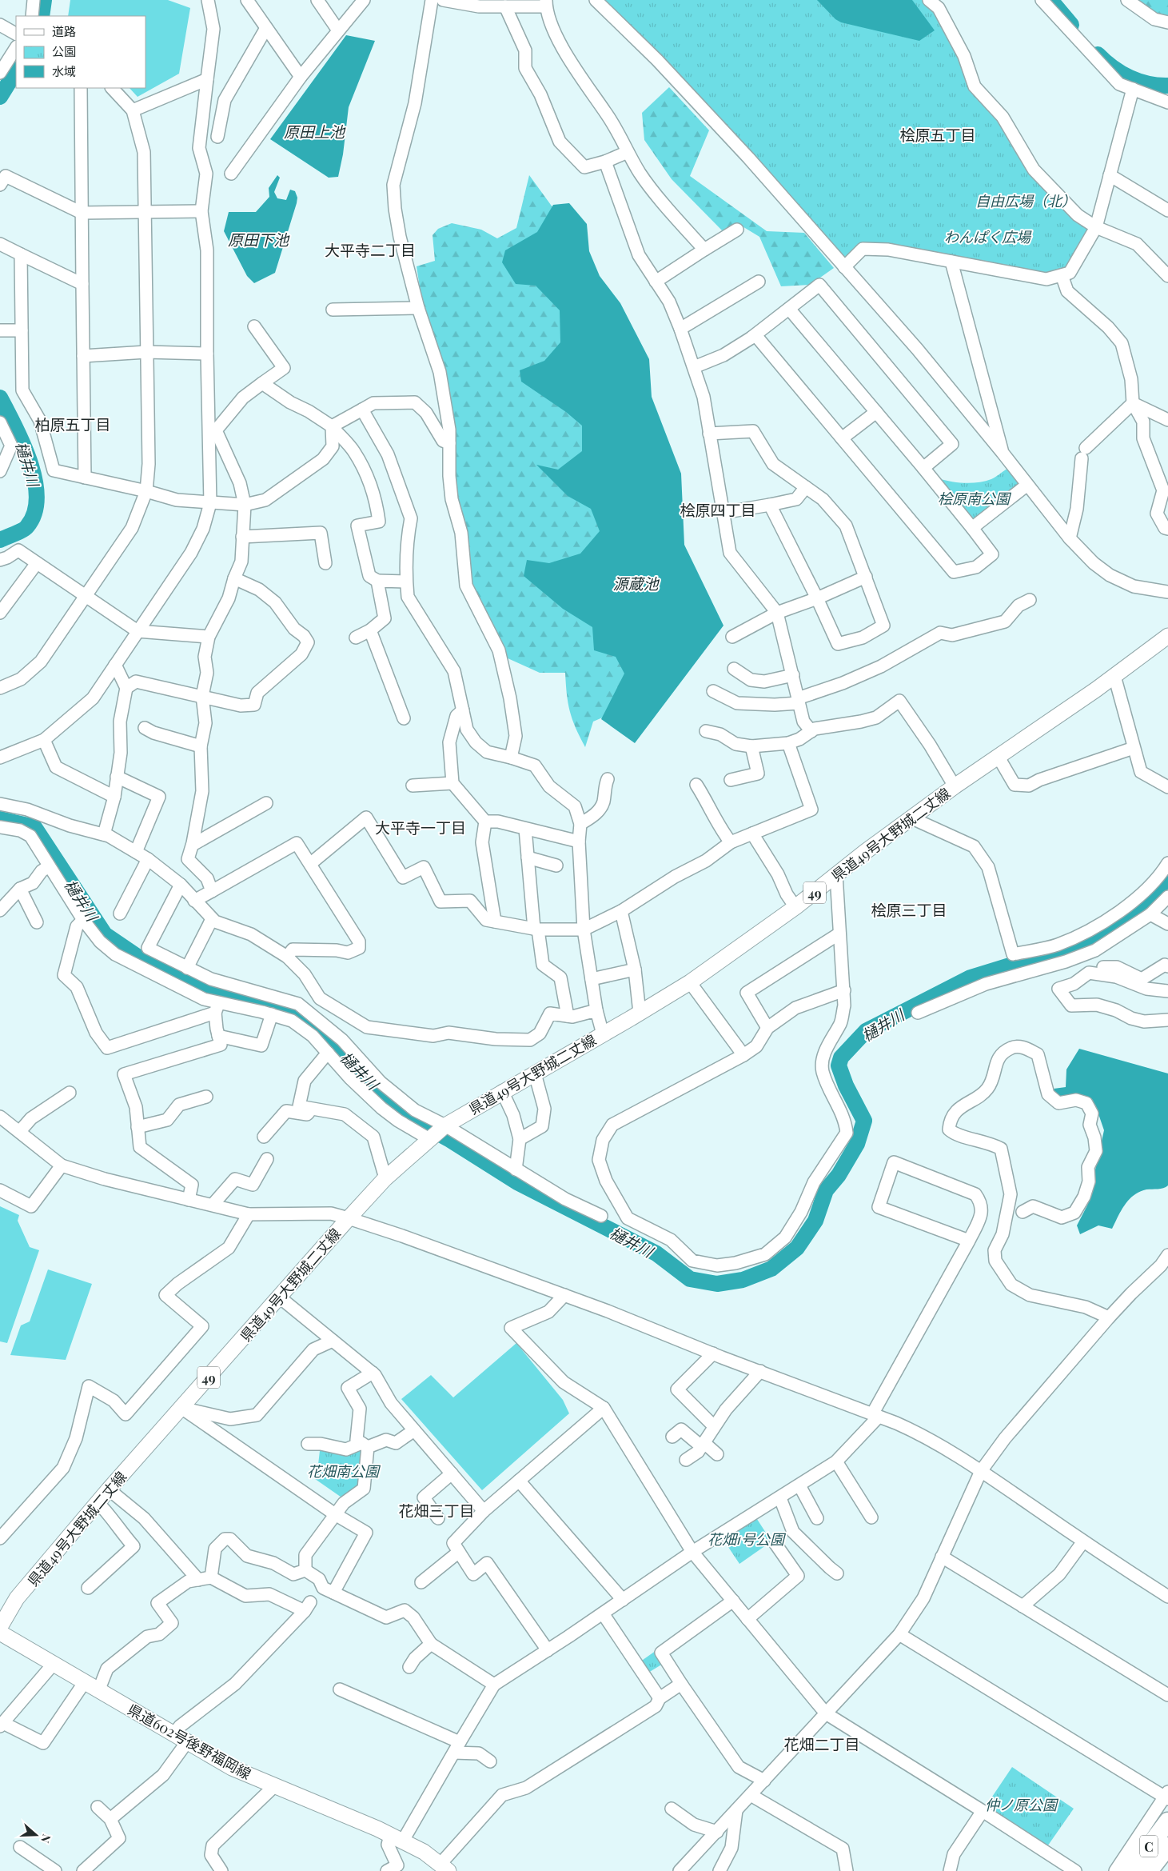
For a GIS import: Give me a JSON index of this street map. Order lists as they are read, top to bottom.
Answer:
{
  "streets": {
    "highway": ["C"],
    "main road": ["県道49号大野城二丈線", "49", "県道602号後野福岡線"]
  },
  "districts": [
    "桧原五丁目",
    "大平寺二丁目",
    "柏原五丁目",
    "桧原四丁目",
    "大平寺一丁目",
    "桧原三丁目",
    "花畑三丁目",
    "花畑二丁目"
  ],
  "water": [
    "原田上池",
    "原田下池",
    "樋井川",
    "源蔵池"
  ],
  "parks": [
    "自由広場（北）",
    "わんぱく広場",
    "桧原南公園",
    "花畑南公園",
    "花畑1号公園",
    "仲ノ原公園"
  ],
  "legend": ["道路", "公園", "水域"],
  "north": "right"
}
